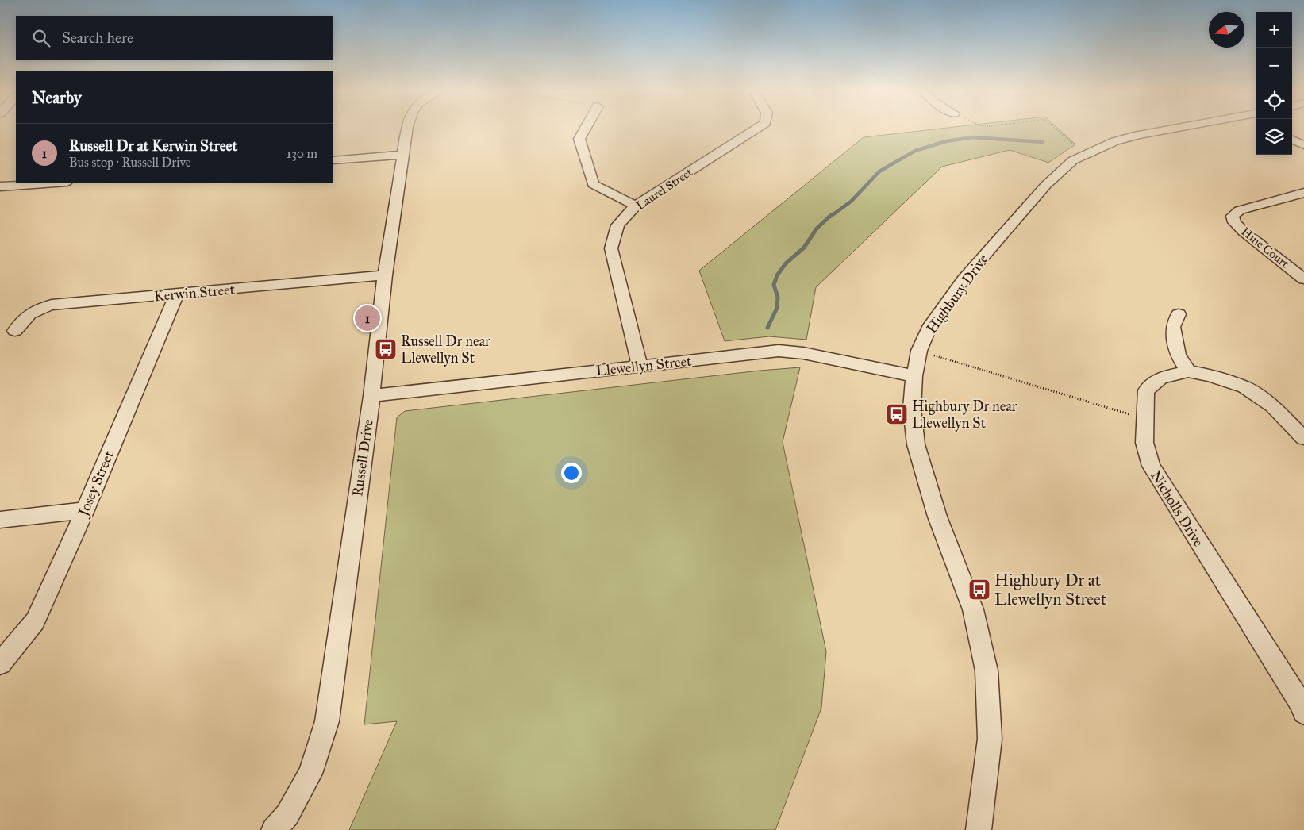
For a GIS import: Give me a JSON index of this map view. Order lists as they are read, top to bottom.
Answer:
{
  "streets": {
    "street": [
      "Laurel Street",
      "Hine Court",
      "Kerwin Street",
      "Highbury Drive",
      "Llewellyn Street",
      "Russell Drive",
      "Josey Street",
      "Nicholls Drive"
    ]
  },
  "crossings": [
    ["Laurel Street", "Llewellyn Street"],
    ["Kerwin Street", "Russell Drive"],
    ["Kerwin Street", "Josey Street"],
    ["Highbury Drive", "Llewellyn Street"],
    ["Llewellyn Street", "Russell Drive"]
  ],
  "places": {
    "bus stop": ["Russell Dr near Llewellyn St", "Highbury Dr near Llewellyn St", "Highbury Dr at Llewellyn Street"]
  },
  "north": "left",
  "page": {
    "map_buttons": ["+", "−"],
    "search": "Search here",
    "heading": "Nearby",
    "list": [
      {
        "mark": "1",
        "name": "Russell Dr at Kerwin Street",
        "note": "Bus stop · Russell Drive",
        "value": "130 m"
      }
    ],
    "pins": "1"
  }
}
